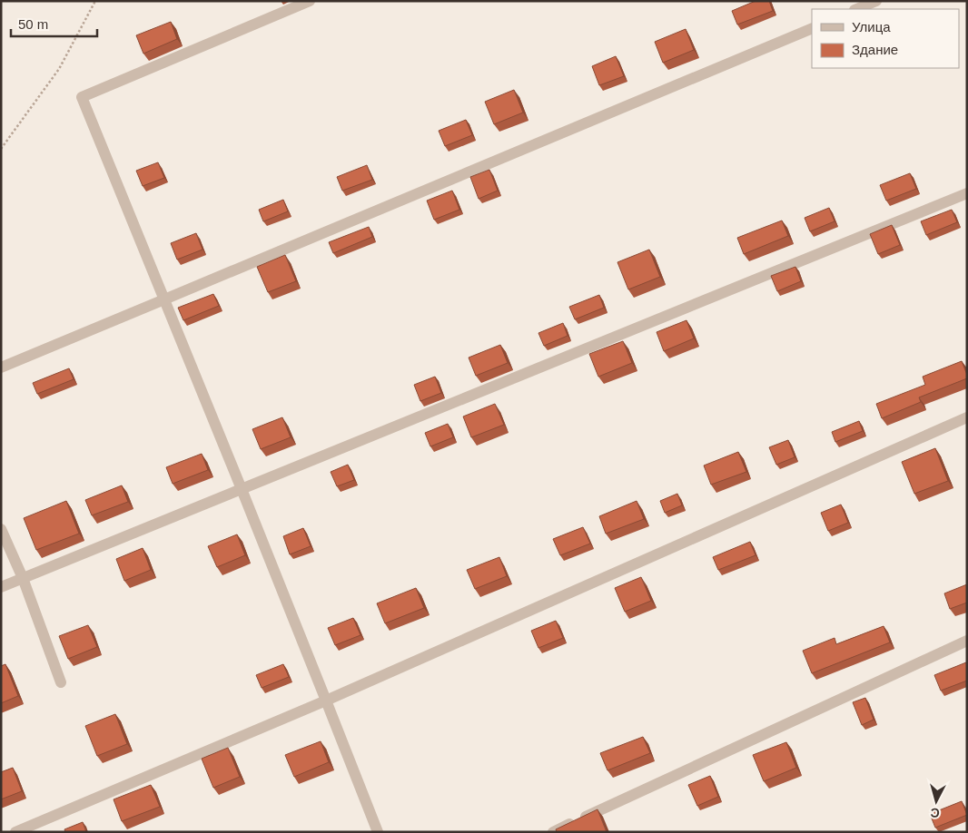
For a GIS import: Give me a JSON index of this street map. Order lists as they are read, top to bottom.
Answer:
{
  "legend": ["Улица", "Здание"],
  "scale_bar": "50 m",
  "north": "bottom"
}
